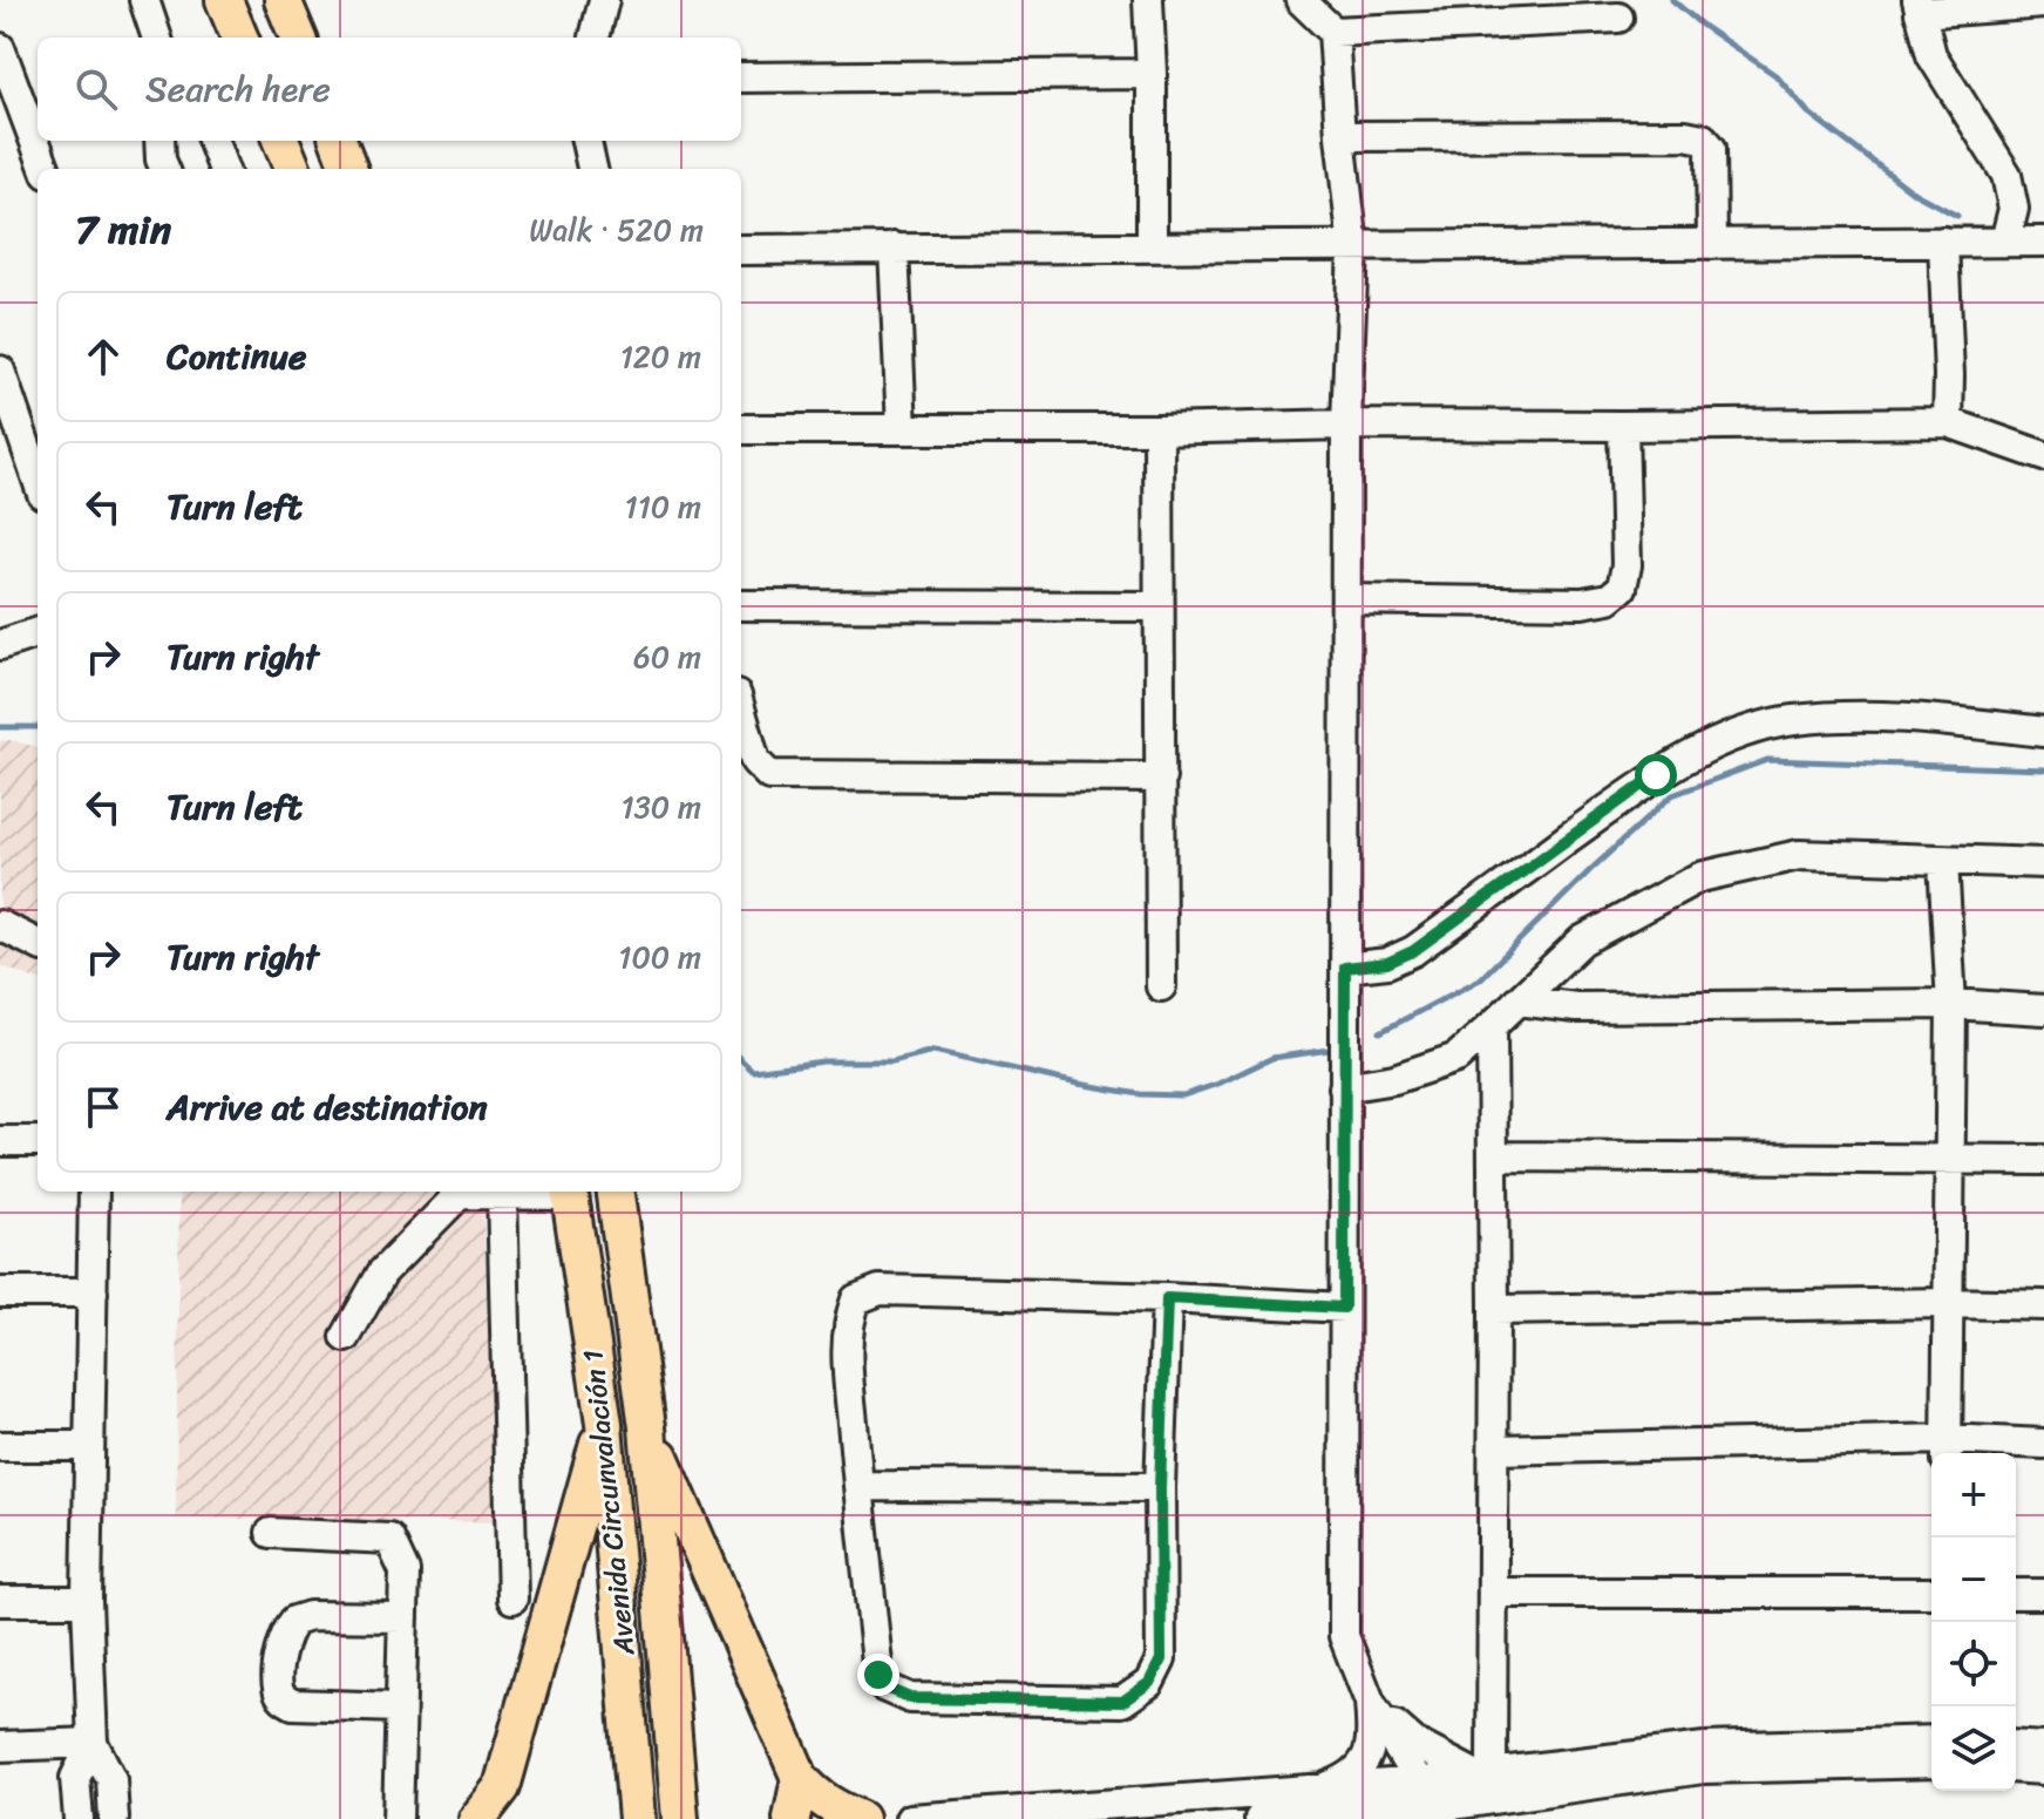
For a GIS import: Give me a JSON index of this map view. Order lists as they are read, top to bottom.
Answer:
{
  "streets": {
    "main road": ["Avenida Circunvalación 1"]
  },
  "page": {
    "search": "Search here",
    "heading": ["7 min", "Walk · 520 m"],
    "list": [
      ["Continue", "120 m"],
      ["Turn left", "110 m"],
      ["Turn right", "60 m"],
      ["Turn left", "130 m"],
      ["Turn right", "100 m"],
      "Arrive at destination"
    ],
    "map_buttons": ["+", "−"]
  }
}
